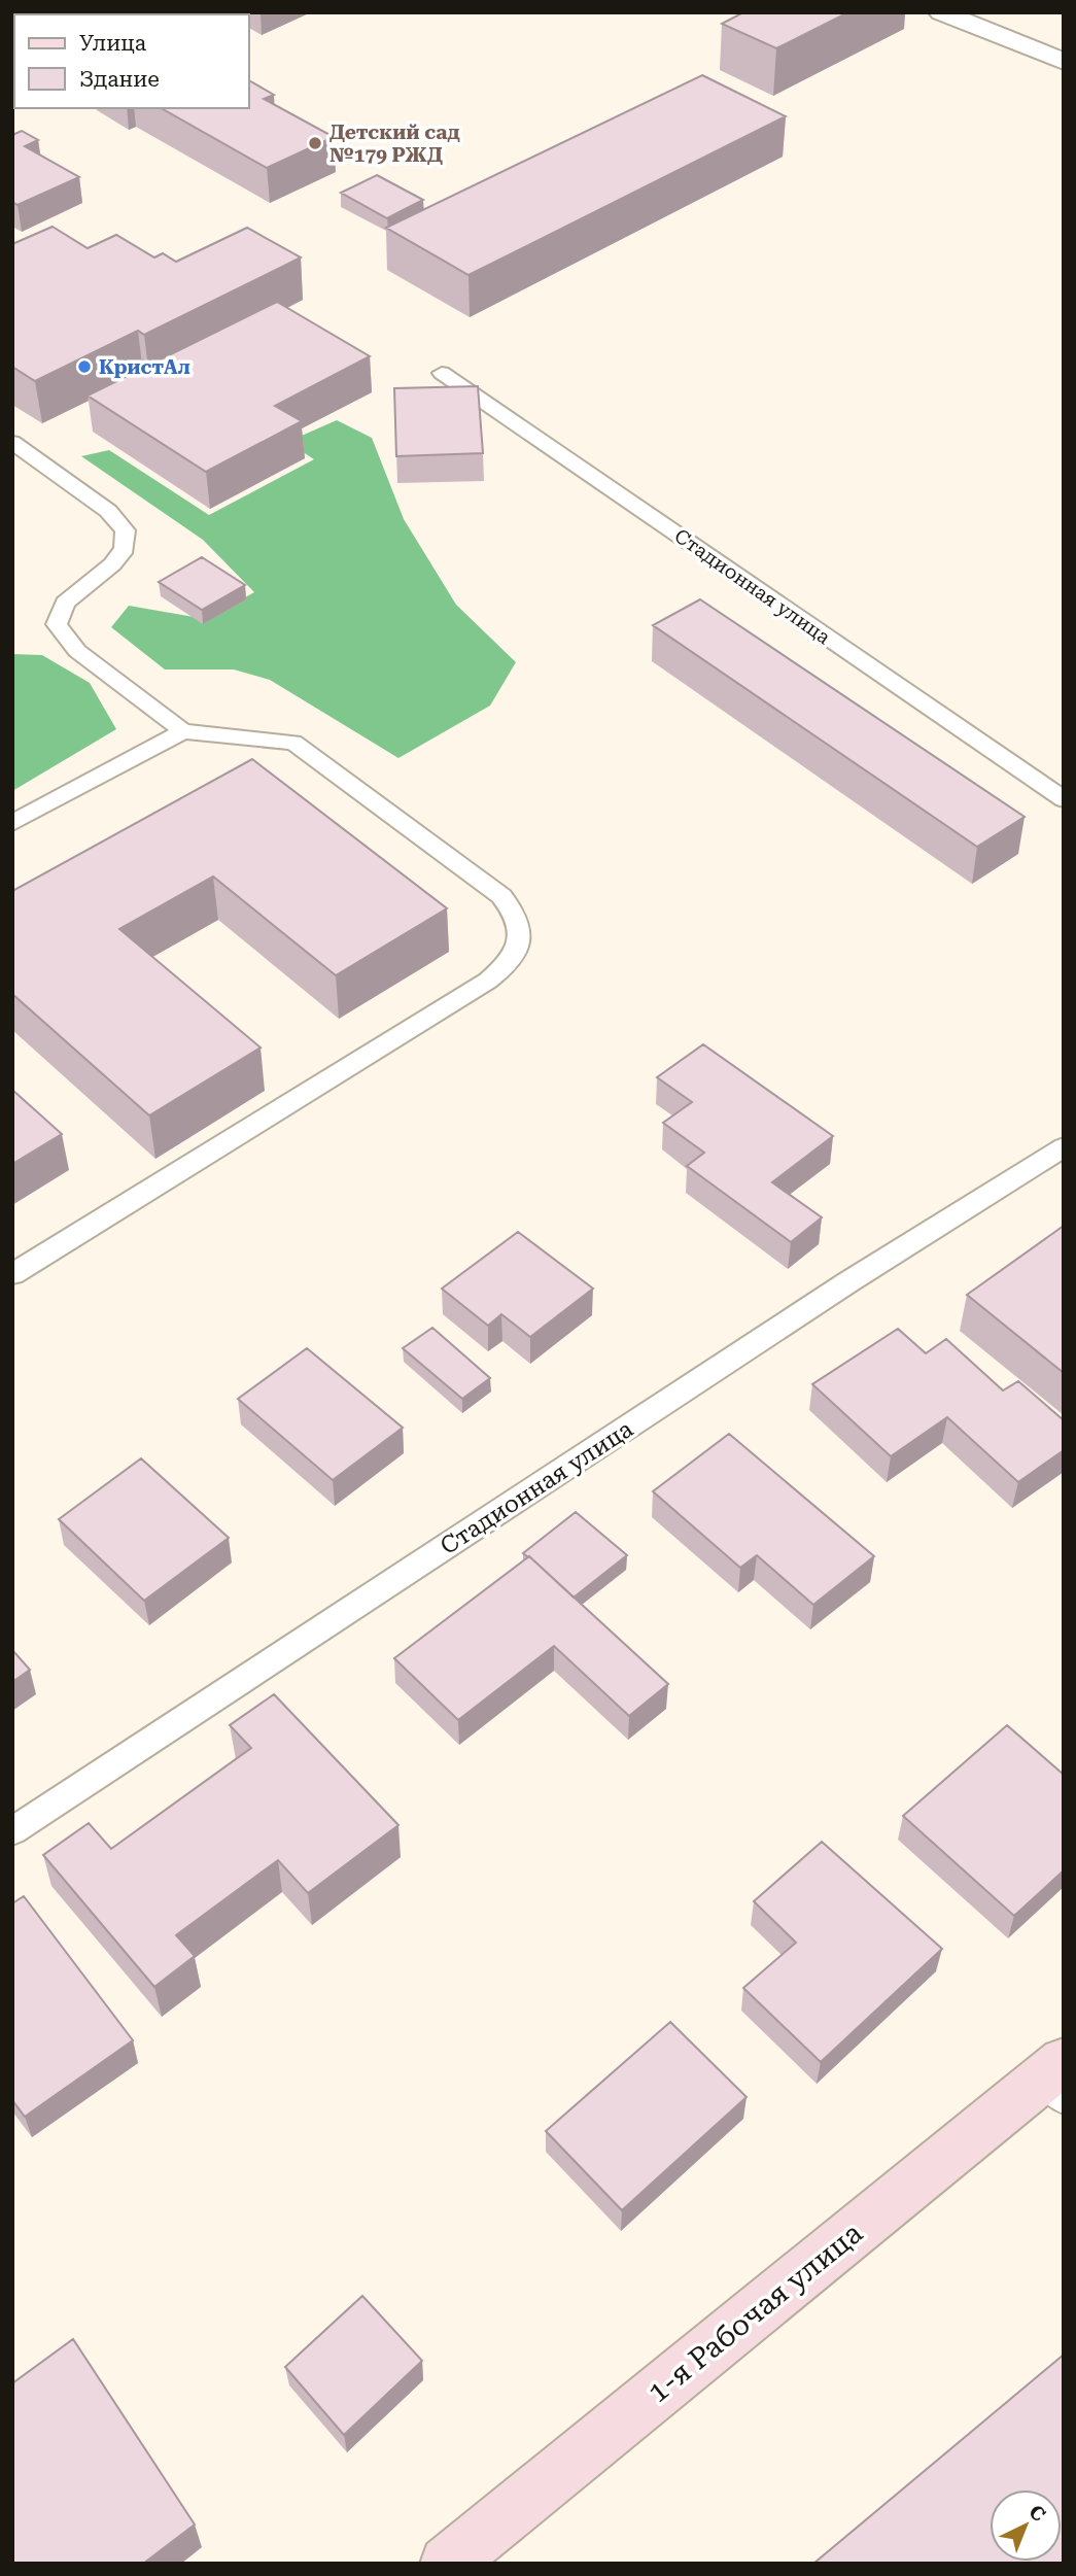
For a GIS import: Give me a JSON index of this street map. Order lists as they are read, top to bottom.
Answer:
{
  "streets": {
    "main road": ["1-я Рабочая улица"],
    "lane": ["Стадионная улица"]
  },
  "places": ["Детский сад №179 РЖД", "КристАл"],
  "legend": ["Улица", "Здание"],
  "north": "top right"
}
